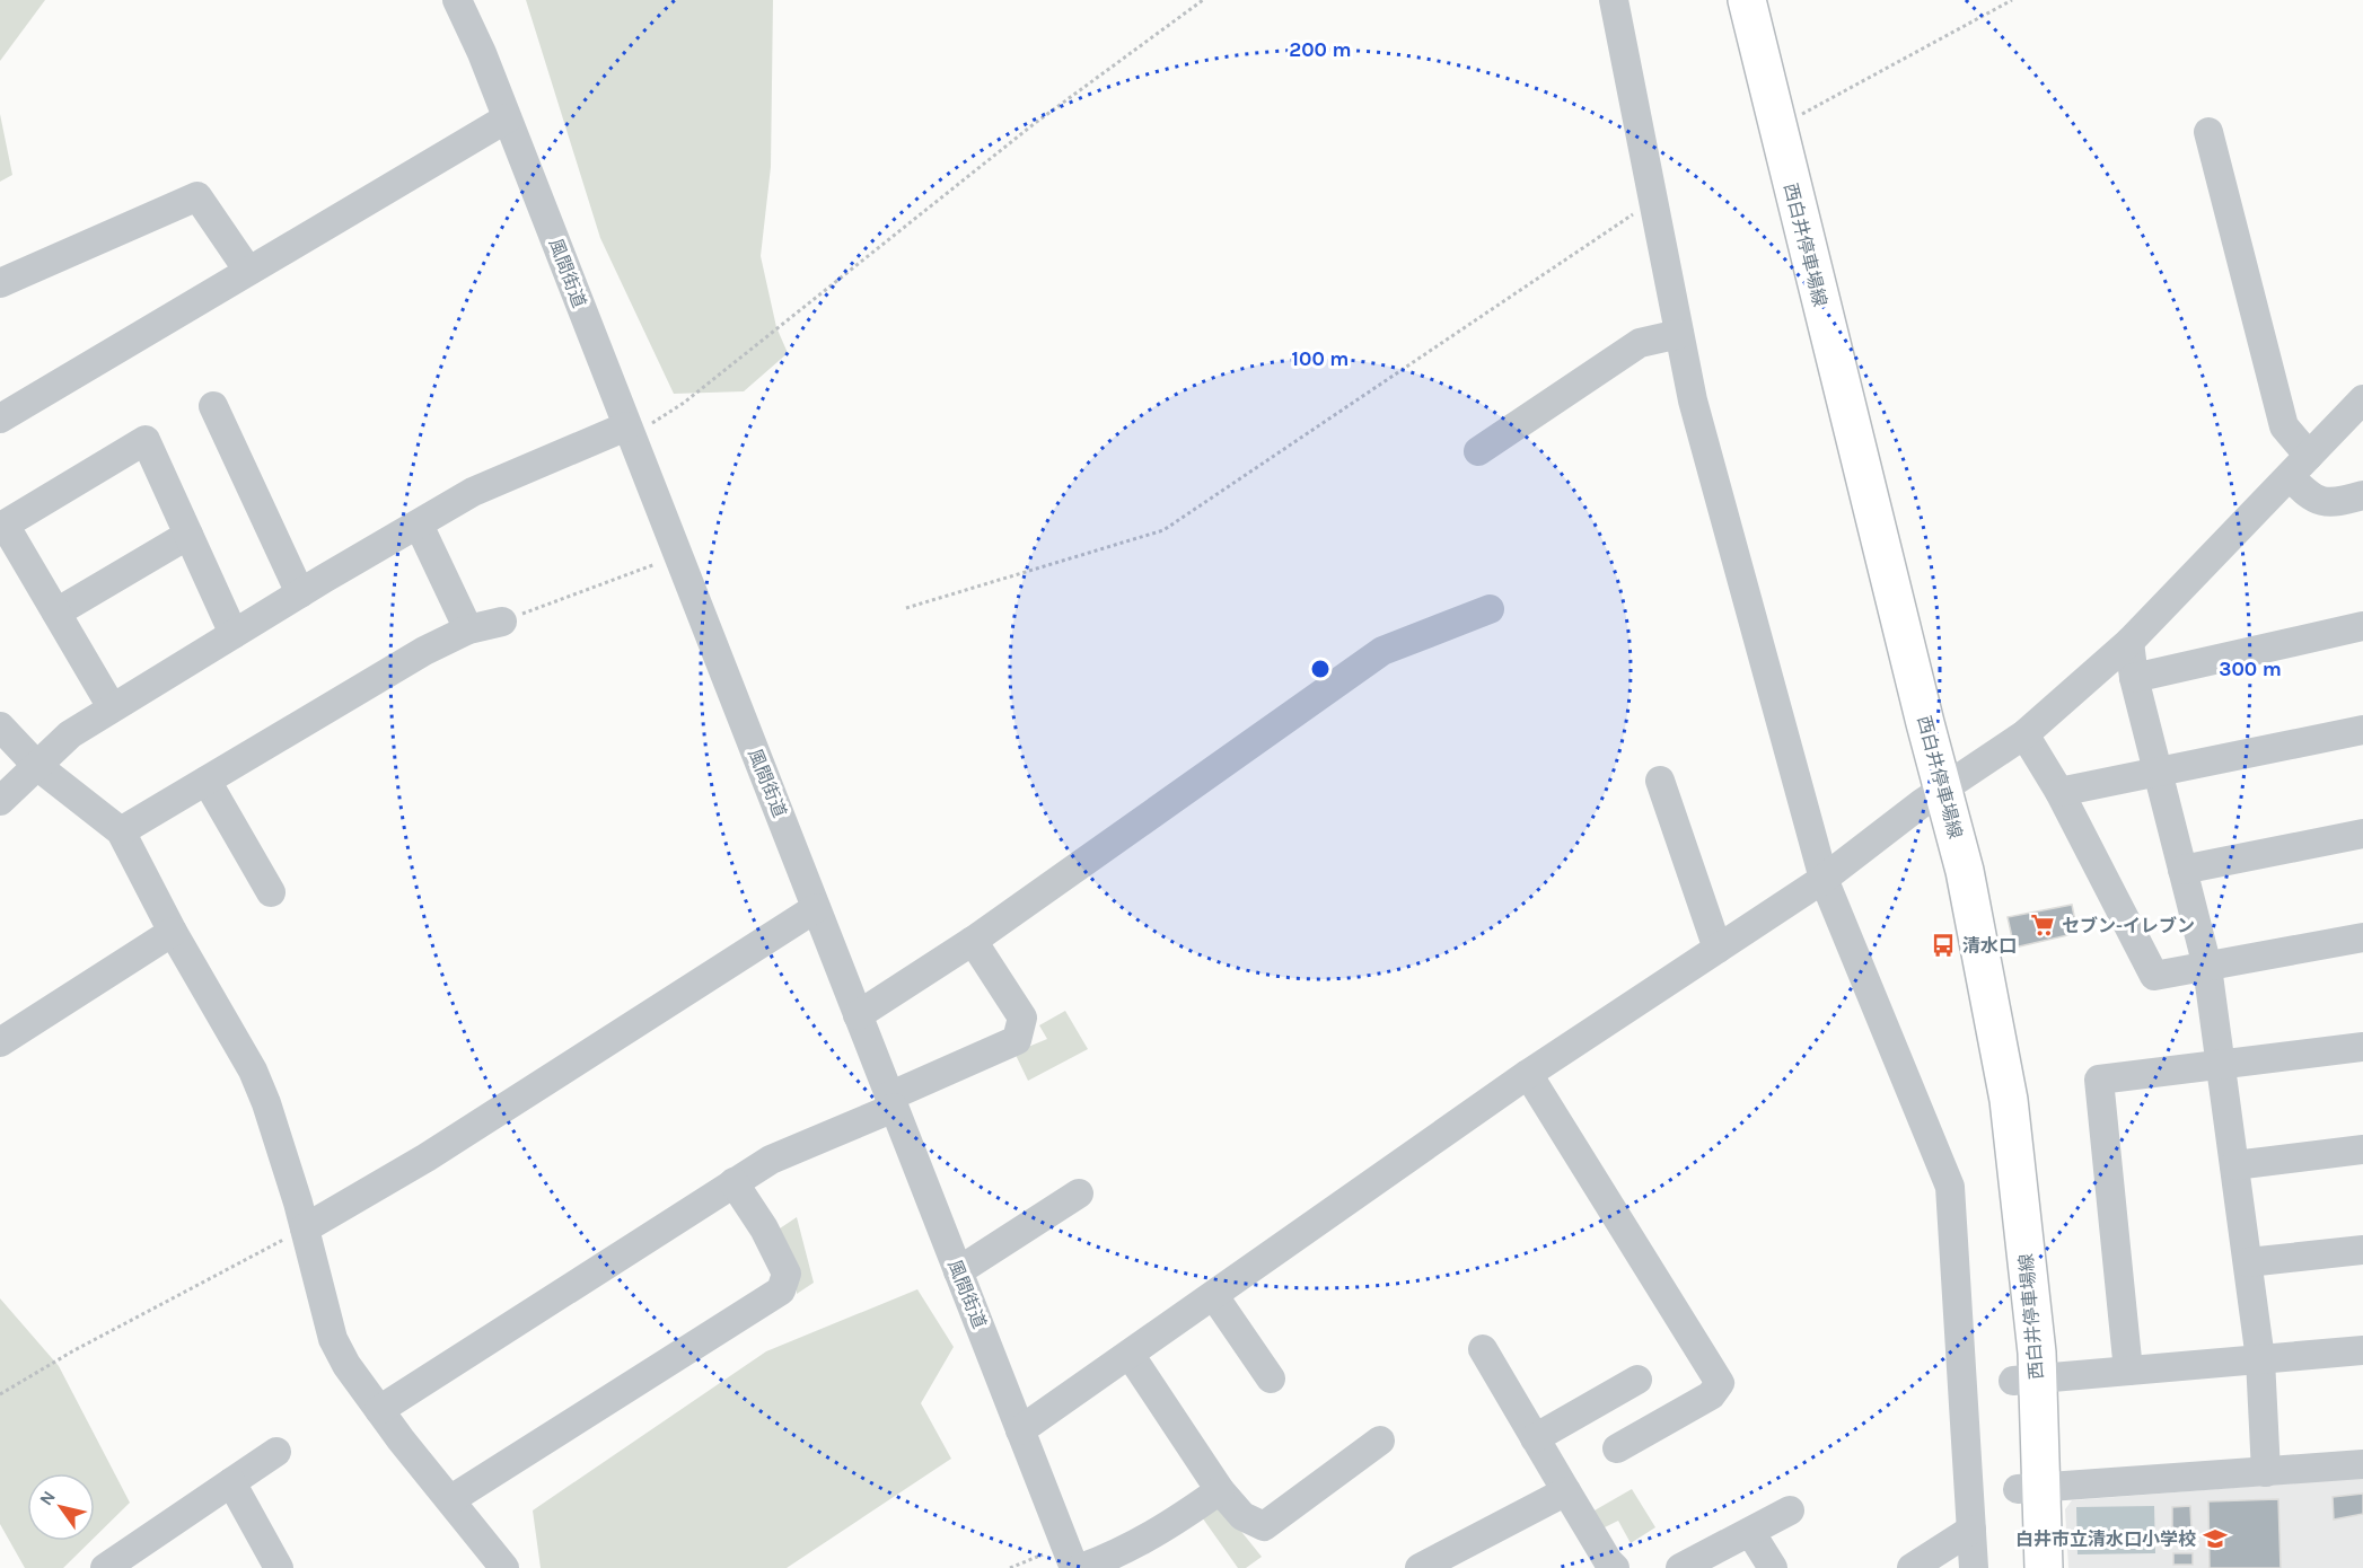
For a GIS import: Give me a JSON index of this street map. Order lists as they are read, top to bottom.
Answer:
{
  "streets": {
    "main road": ["西白井停車場線"],
    "street": ["風間街道"]
  },
  "places": {
    "supermarket": ["セブン-イレブン"],
    "bus stop": ["清水口"],
    "school or university": ["白井市立清水口小学校"]
  },
  "north": "top left",
  "rings": ["200 m", "100 m", "300 m"]
}
